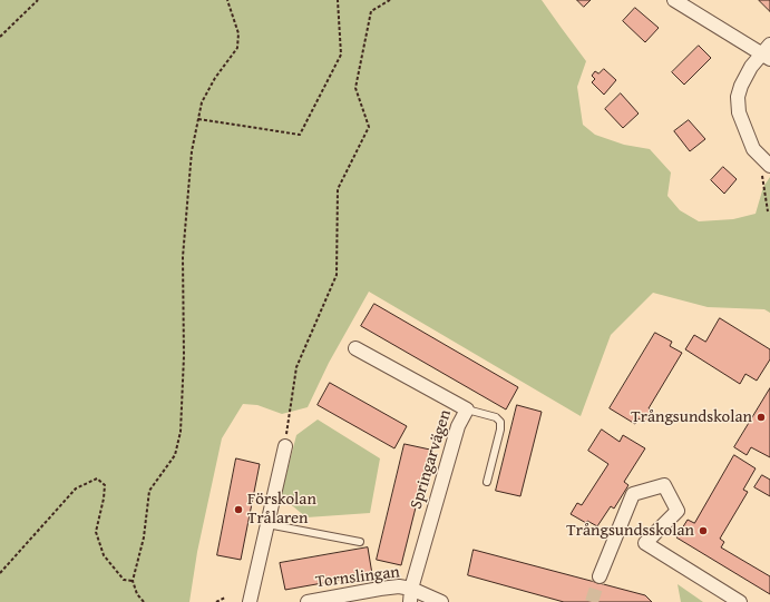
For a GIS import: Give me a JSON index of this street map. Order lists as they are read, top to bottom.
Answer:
{
  "streets": {
    "street": ["Springarvägen", "Tornslingan"]
  },
  "crossings": [
    ["Springarvägen", "Tornslingan"]
  ],
  "places": ["Trångsundskolan", "Förskolan Trålaren", "Trångsundsskolan"]
}
